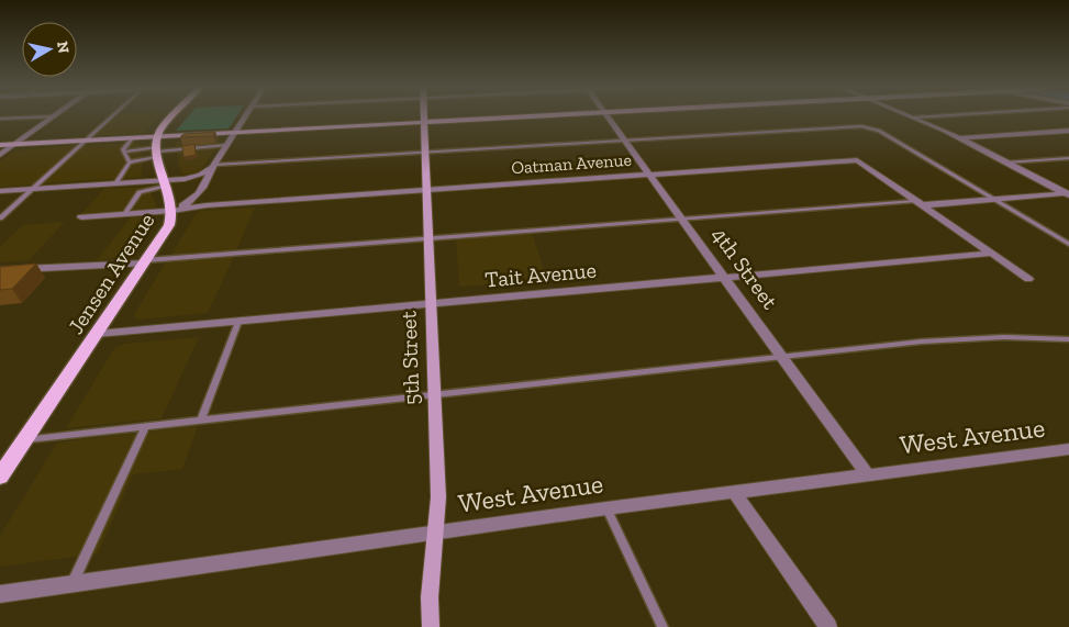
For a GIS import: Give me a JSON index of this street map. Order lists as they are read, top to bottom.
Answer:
{
  "streets": {
    "main road": ["Jensen Avenue"],
    "street": [
      "Oatman Avenue",
      "4th Street",
      "Tait Avenue",
      "5th Street",
      "West Avenue"
    ]
  },
  "crossings": [
    ["Oatman Avenue", "4th Street"],
    ["Oatman Avenue", "Jensen Avenue"],
    ["Oatman Avenue", "Tait Avenue"],
    ["Oatman Avenue", "5th Street"],
    ["4th Street", "Tait Avenue"],
    ["4th Street", "West Avenue"],
    ["Jensen Avenue", "Tait Avenue"],
    ["Tait Avenue", "5th Street"],
    ["5th Street", "West Avenue"]
  ],
  "north": "right"
}
